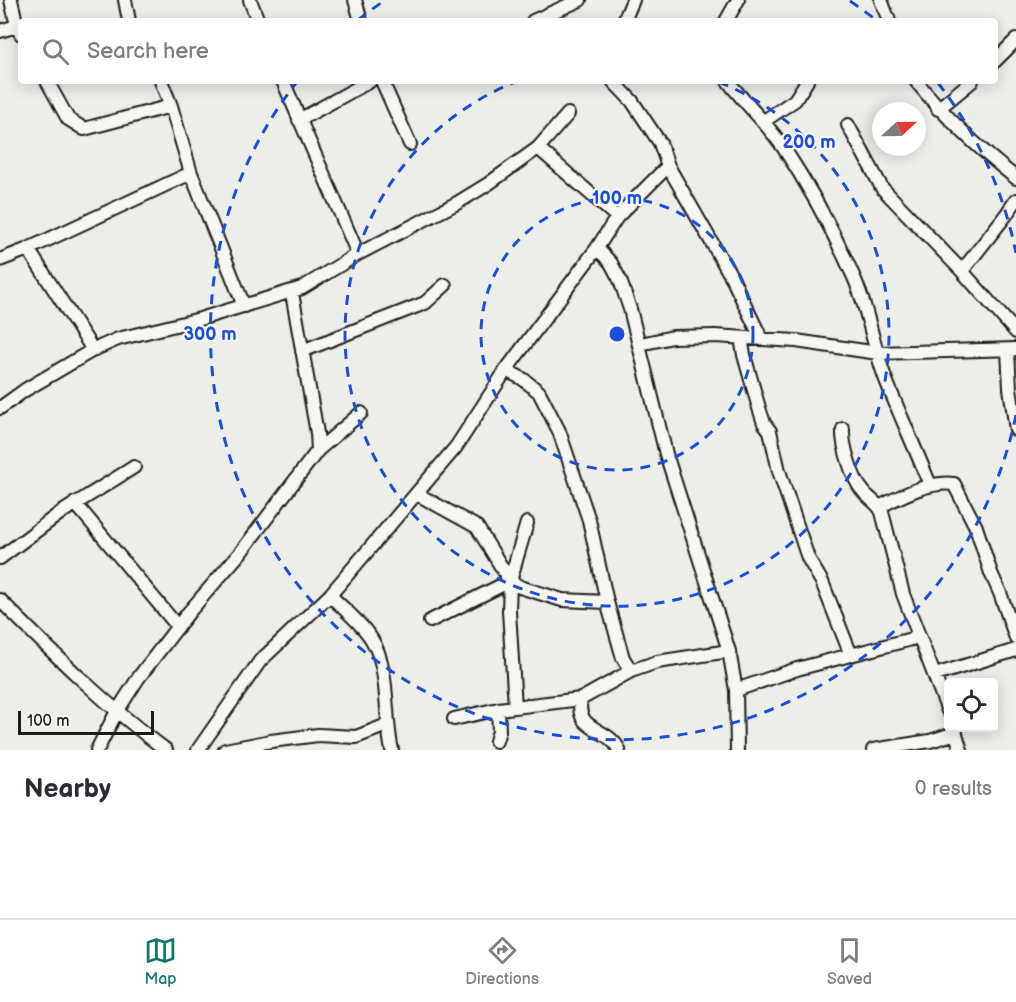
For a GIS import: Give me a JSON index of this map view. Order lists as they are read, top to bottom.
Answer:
{
  "scale_bar": "100 m",
  "north": "right",
  "page": {
    "search": "Search here",
    "scale": "100 m",
    "heading": ["Nearby", "0 results"],
    "nav": ["Map", "Directions", "Saved"]
  },
  "rings": ["200 m", "100 m", "300 m"]
}
